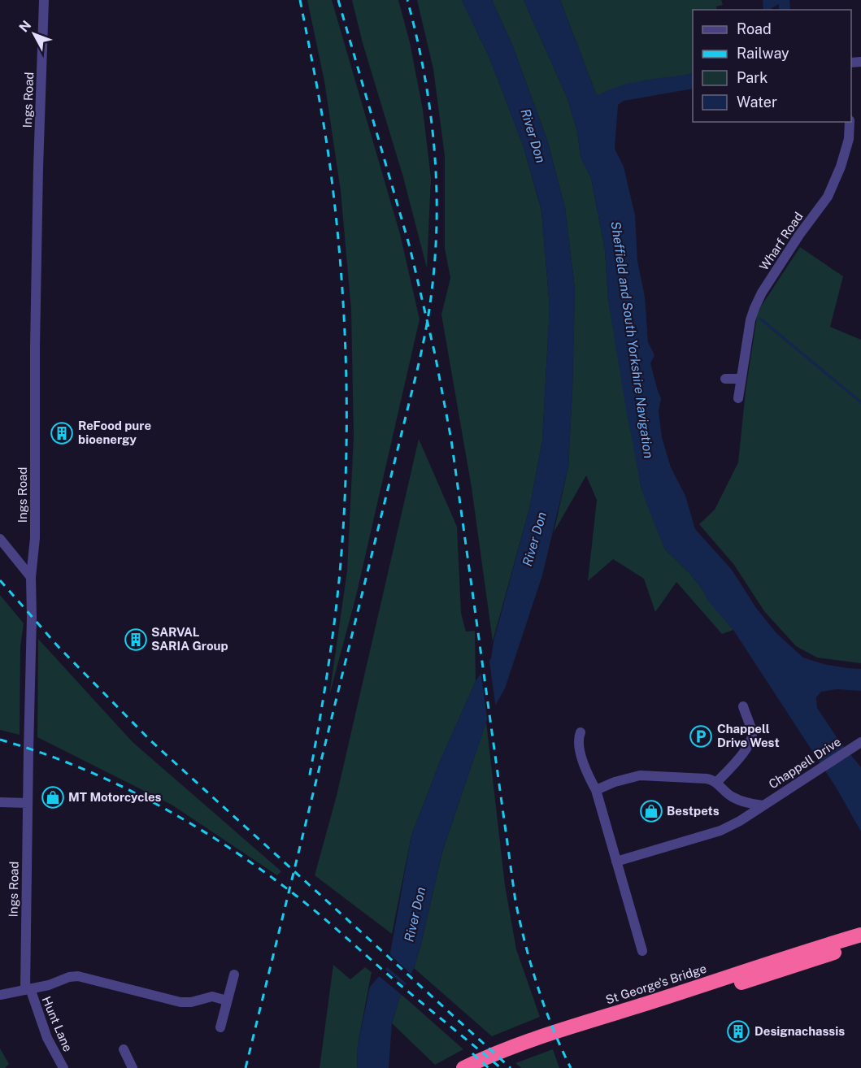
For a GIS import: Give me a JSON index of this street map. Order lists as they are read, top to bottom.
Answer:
{
  "streets": {
    "highway": ["St George's Bridge"],
    "street": [
      "Ings Road",
      "Wharf Road",
      "Chappell Drive",
      "Hunt Lane"
    ]
  },
  "crossings": [
    ["Ings Road", "Hunt Lane"]
  ],
  "water": ["River Don", "Sheffield and South Yorkshire Navigation"],
  "places": {
    "building": ["ReFood pure bioenergy", "SARVAL SARIA Group", "Designachassis"],
    "parking": ["Chappell Drive West"],
    "shop": ["MT Motorcycles", "Bestpets"]
  },
  "legend": [
    "Road",
    "Railway",
    "Park",
    "Water"
  ],
  "north": "top left"
}
